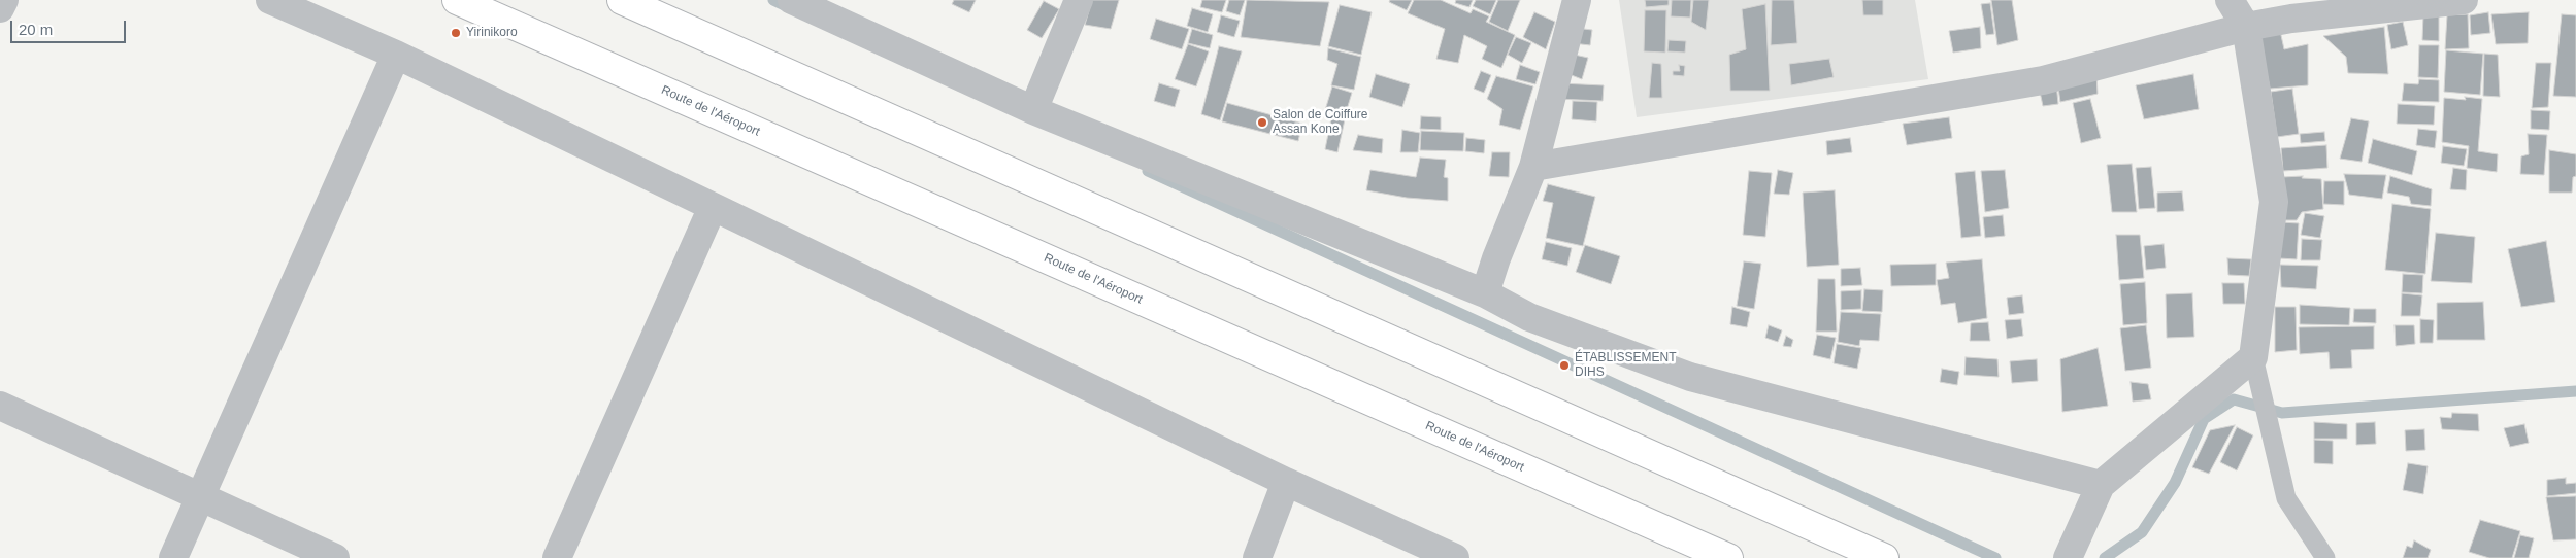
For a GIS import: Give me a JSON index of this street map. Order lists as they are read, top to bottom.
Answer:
{
  "streets": {
    "highway": ["Route de l'Aéroport"]
  },
  "places": ["Yirinikoro", "Salon de Coiffure Assan Kone", "ÉTABLISSEMENT DIHS"],
  "scale_bar": "20 m"
}
